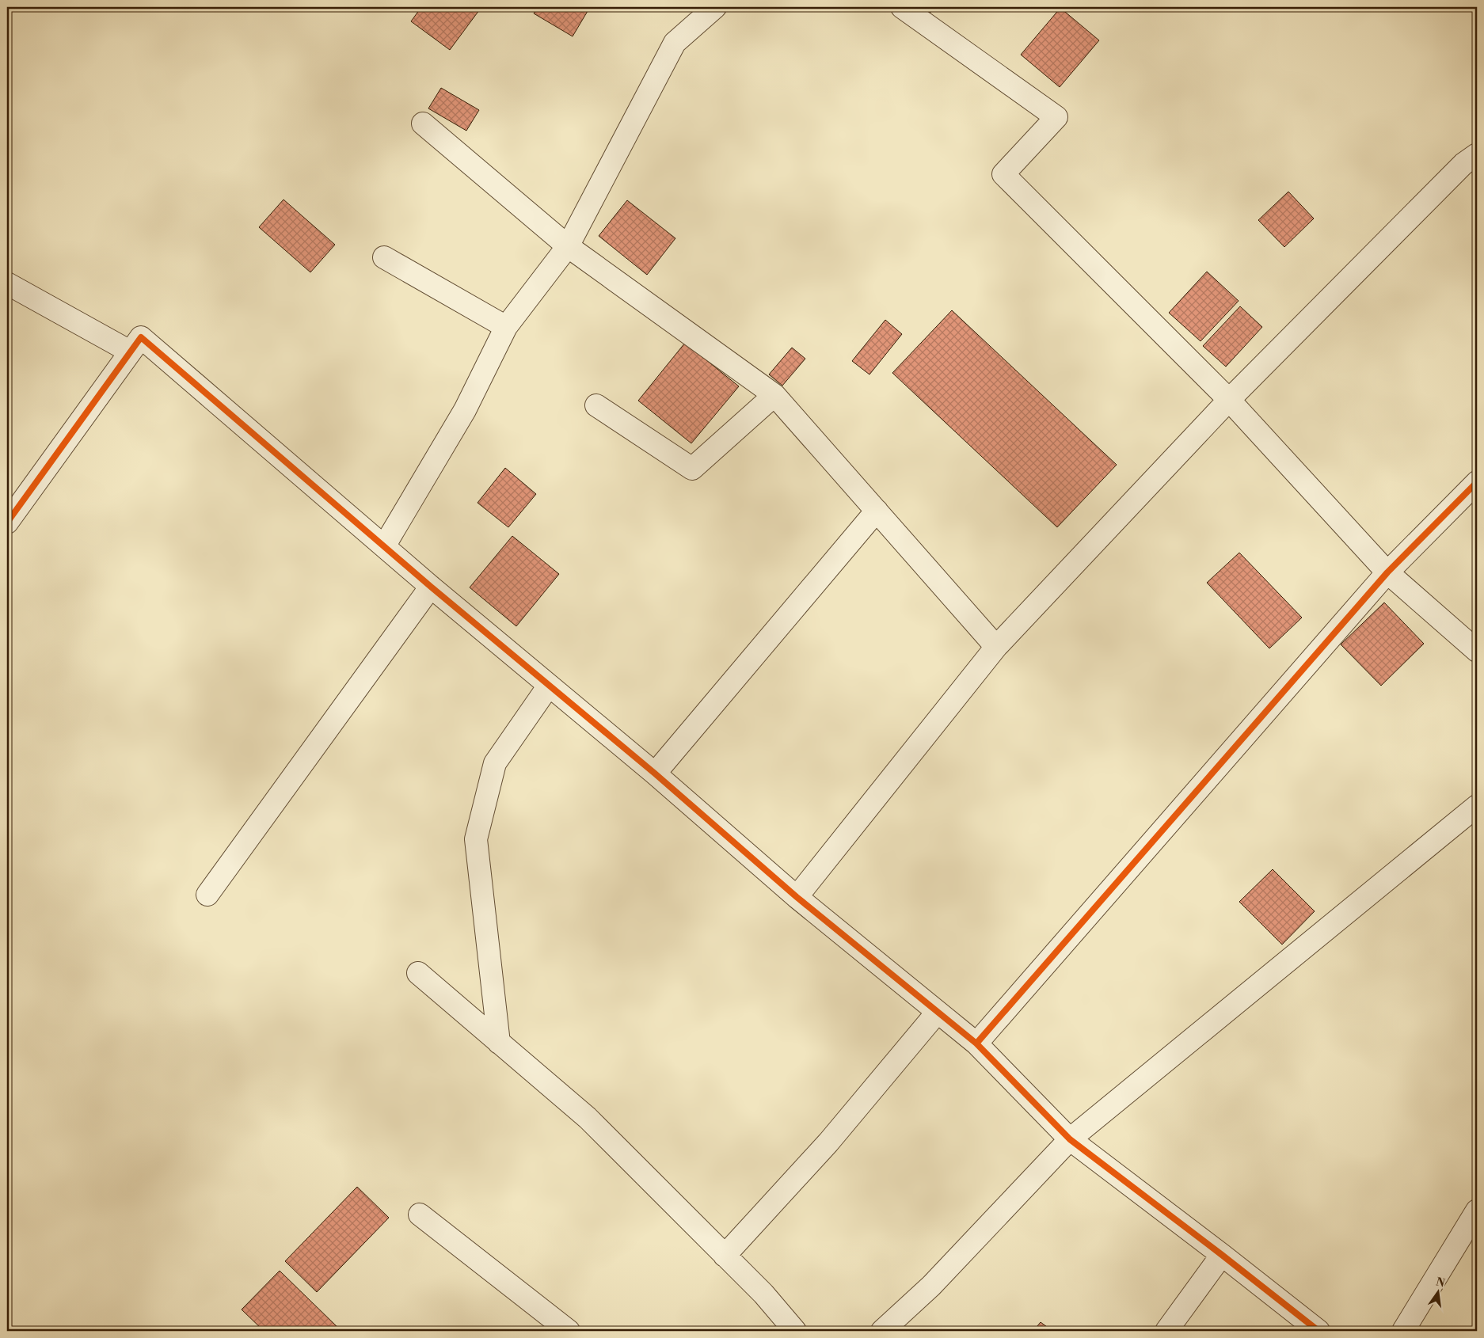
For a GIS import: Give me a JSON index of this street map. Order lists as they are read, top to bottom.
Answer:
{
  "north": "top"
}
